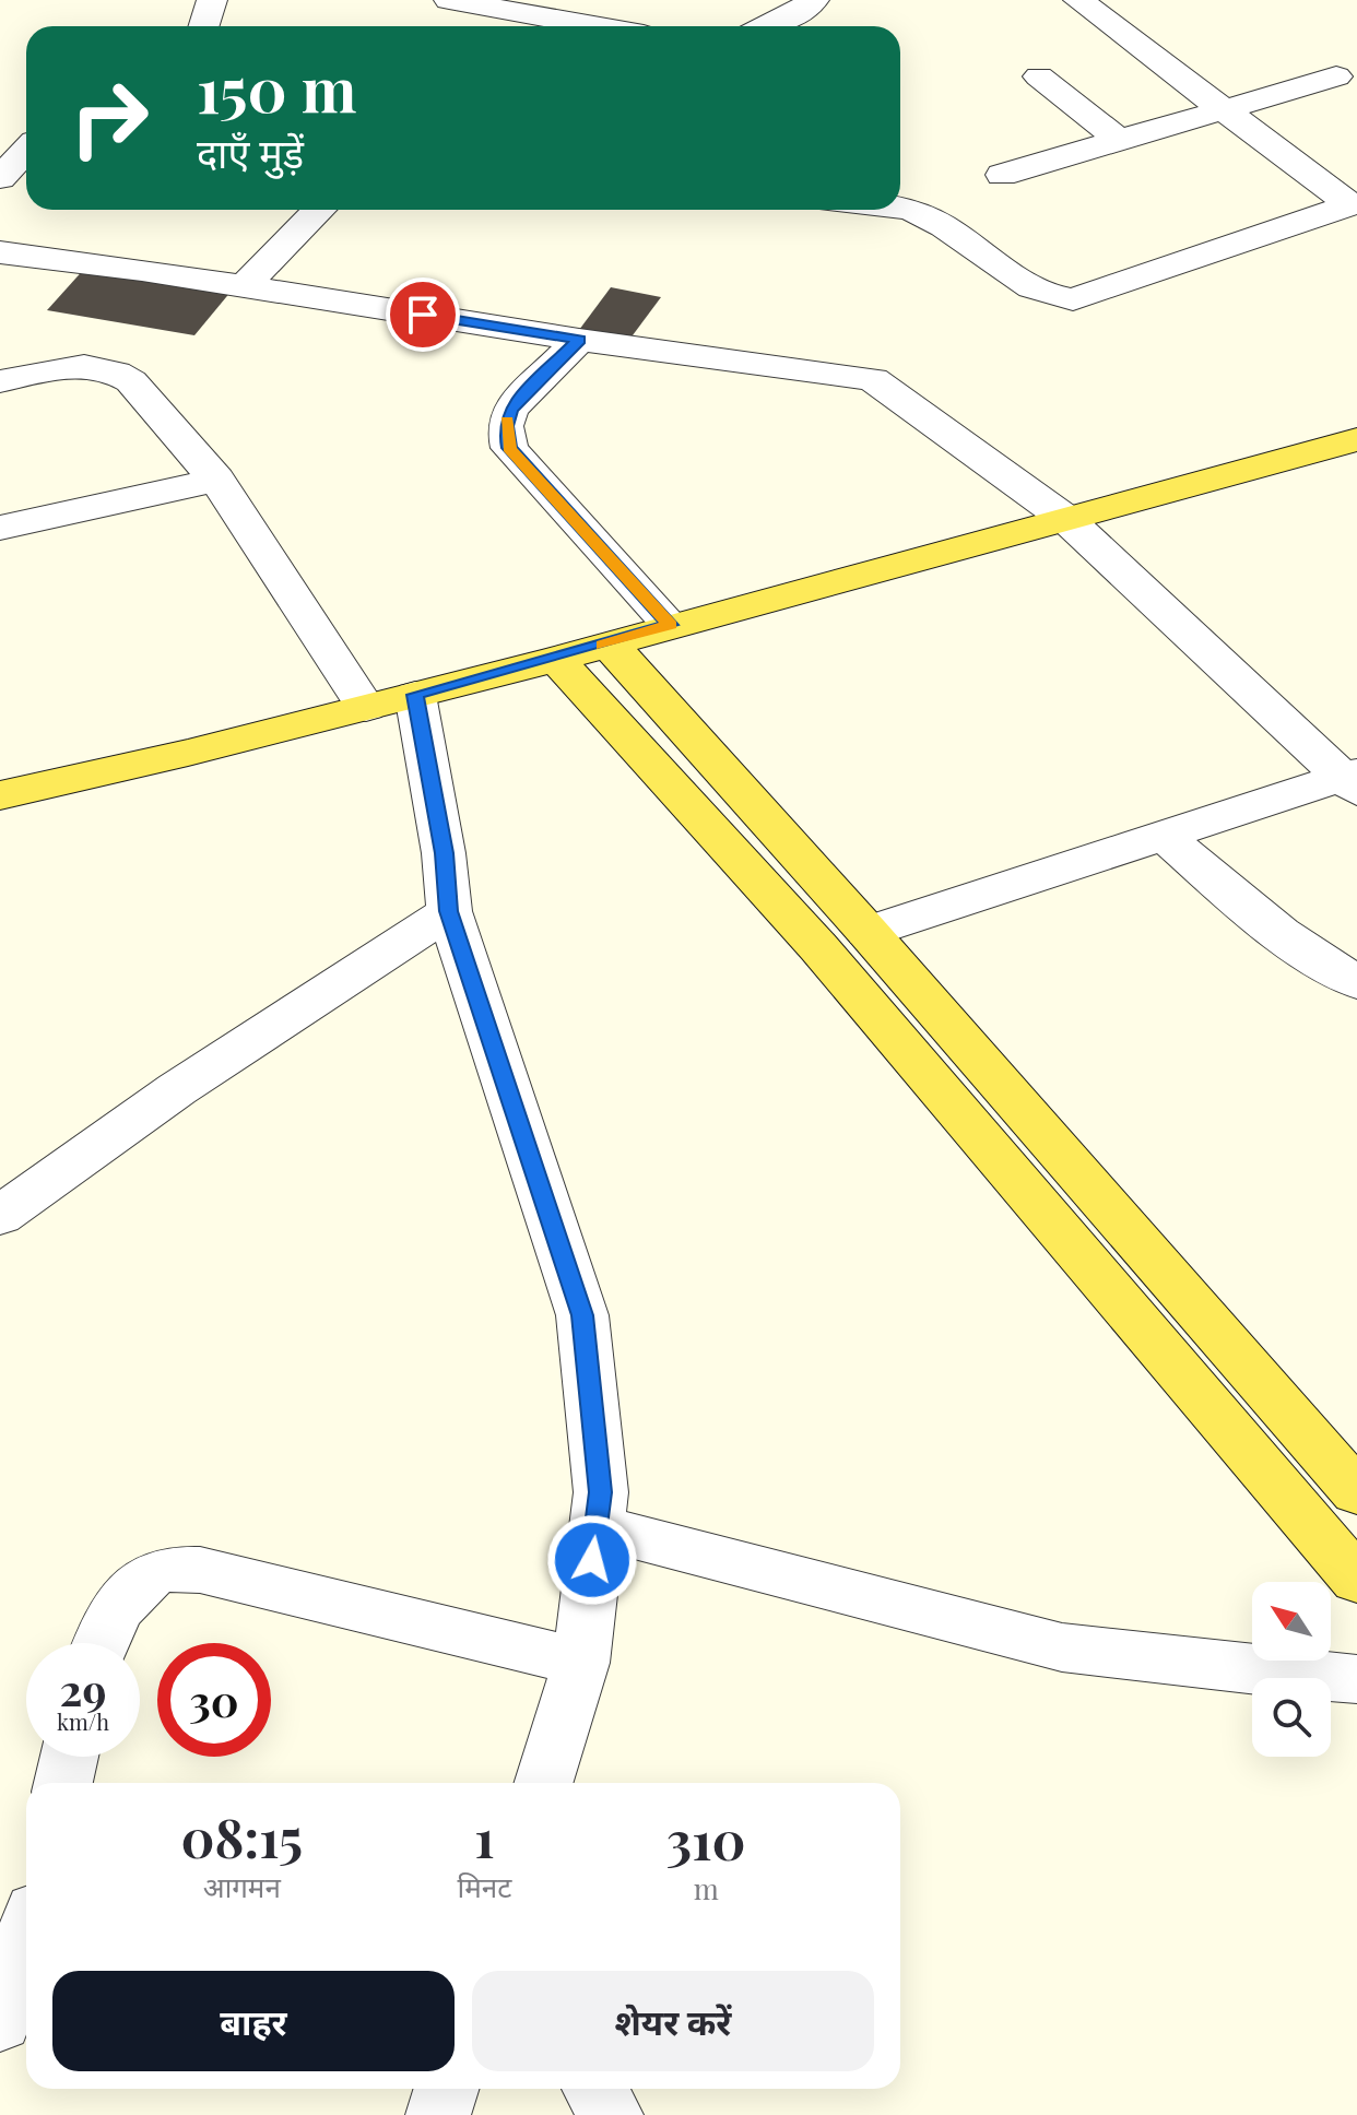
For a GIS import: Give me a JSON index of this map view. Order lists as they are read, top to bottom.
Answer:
{
  "north": "top left",
  "page": {
    "turn": ["150 m", "दाएँ मुड़ें"],
    "speed": "29 km/h",
    "limit": "30",
    "eta": [
      "08:15",
      "आगमन",
      "1",
      "मिनट",
      "310",
      "m"
    ],
    "buttons": ["बाहर", "शेयर करें"]
  }
}
